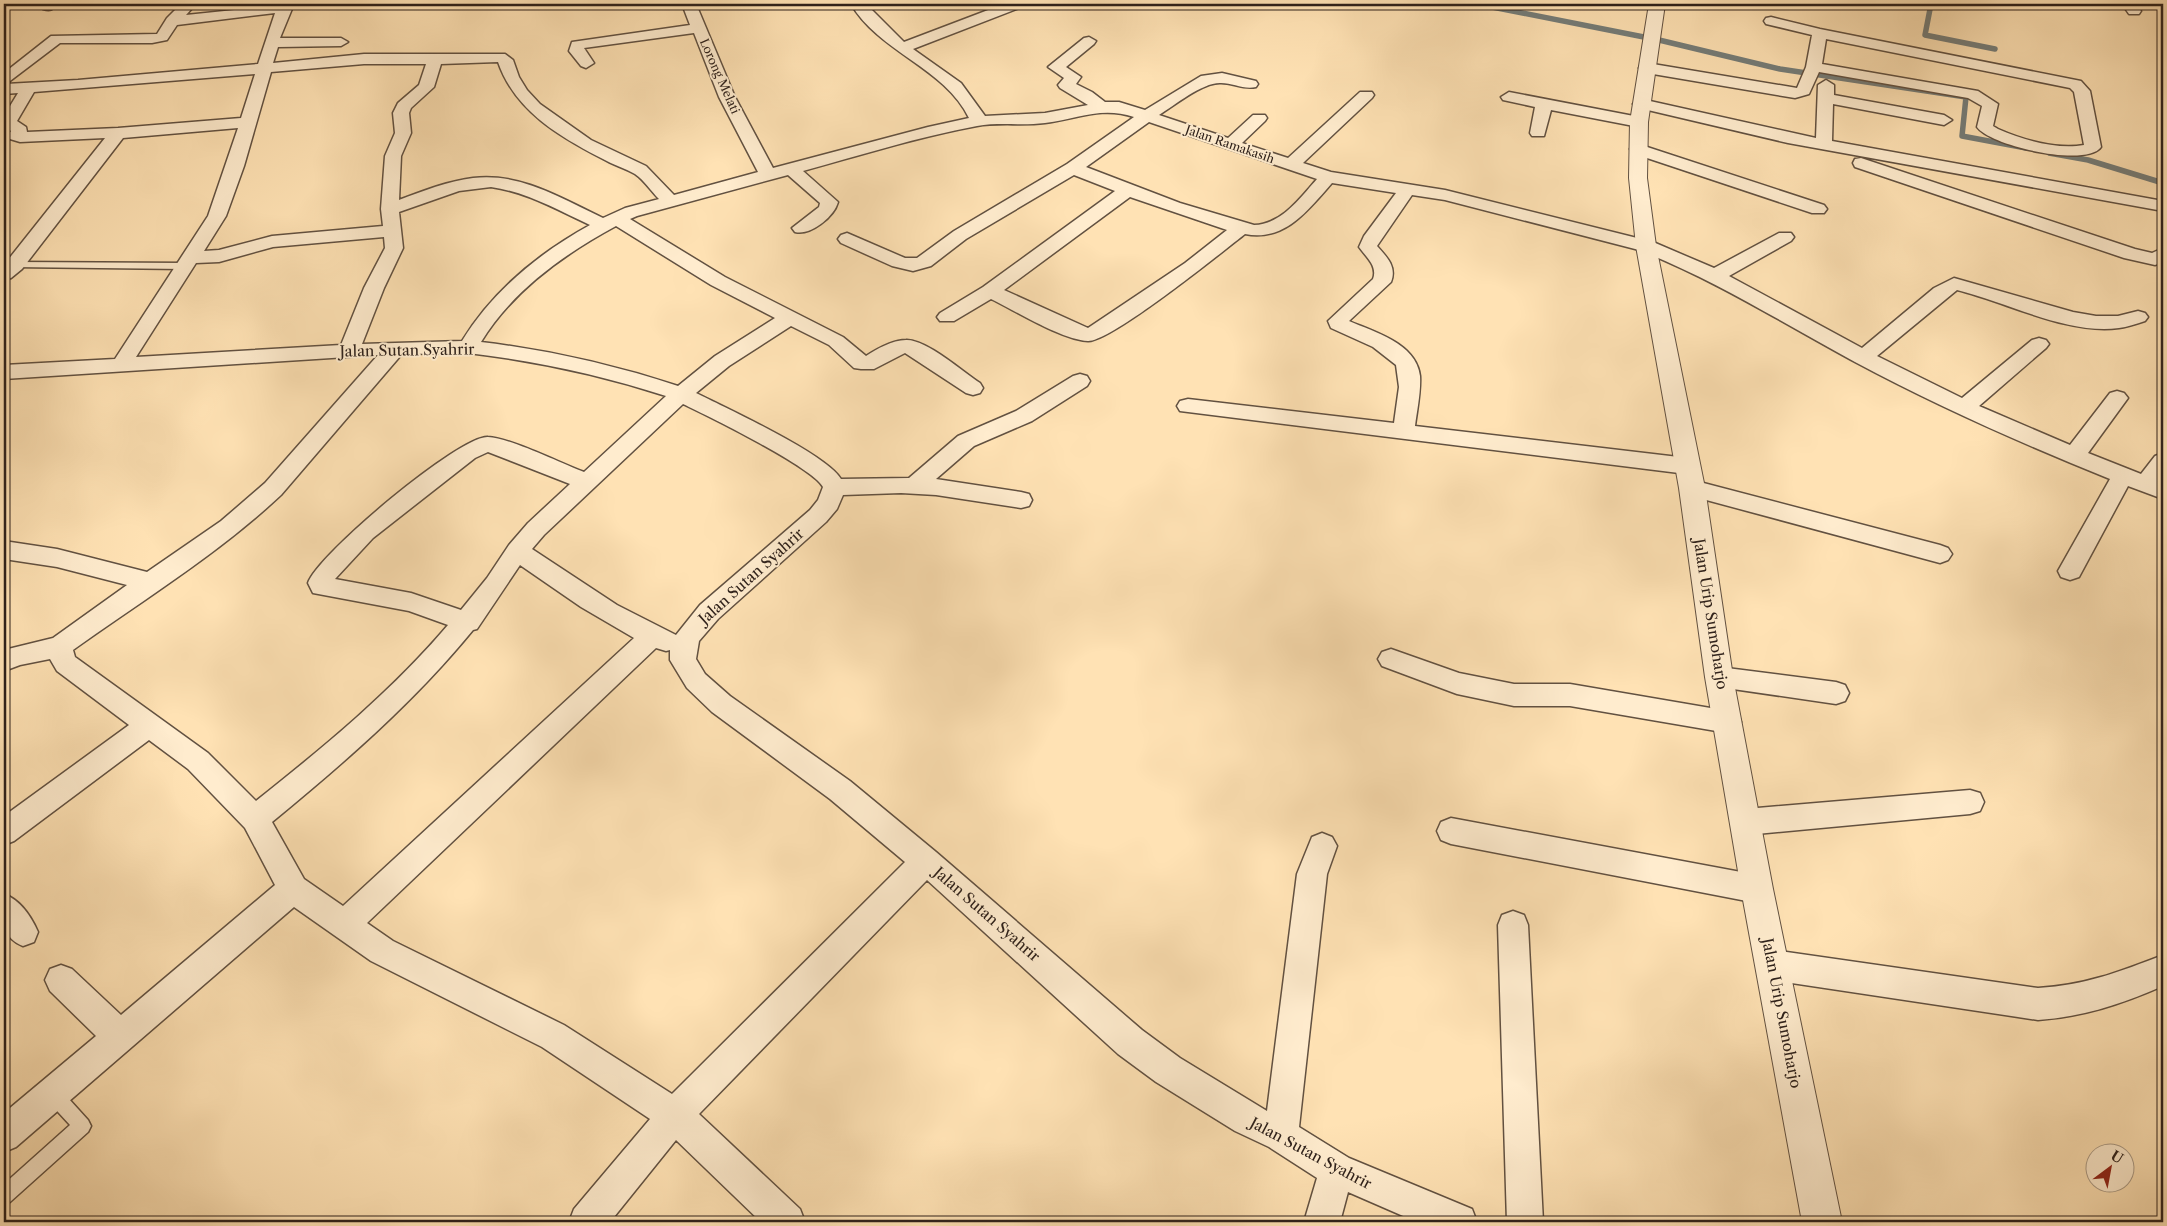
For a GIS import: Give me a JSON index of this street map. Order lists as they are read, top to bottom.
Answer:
{
  "streets": {
    "street": [
      "Lorong Melati",
      "Jalan Ramakasih",
      "Jalan Sutan Syahrir",
      "Jalan Urip Sumoharjo"
    ]
  },
  "crossings": [
    ["Lorong Melati", "Jalan Ramakasih"],
    ["Jalan Ramakasih", "Jalan Sutan Syahrir"],
    ["Jalan Ramakasih", "Jalan Urip Sumoharjo"]
  ],
  "north": "top right"
}
